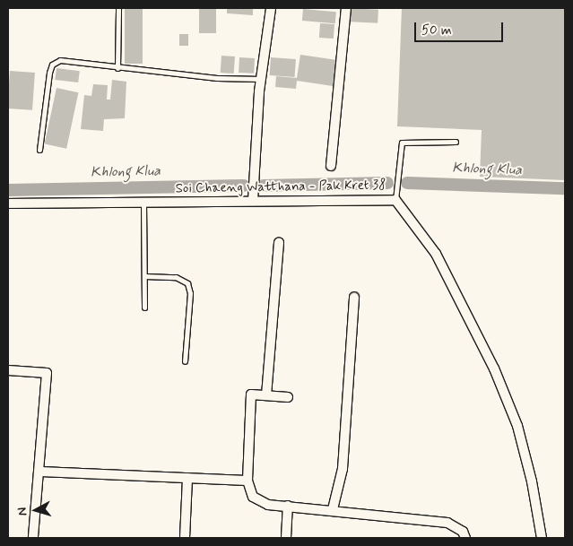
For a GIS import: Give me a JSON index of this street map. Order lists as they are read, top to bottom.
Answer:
{
  "streets": {
    "street": ["Soi Chaeng Watthana - Pak Kret 38"]
  },
  "water": ["Khlong Klua"],
  "scale_bar": "50 m",
  "north": "left"
}
